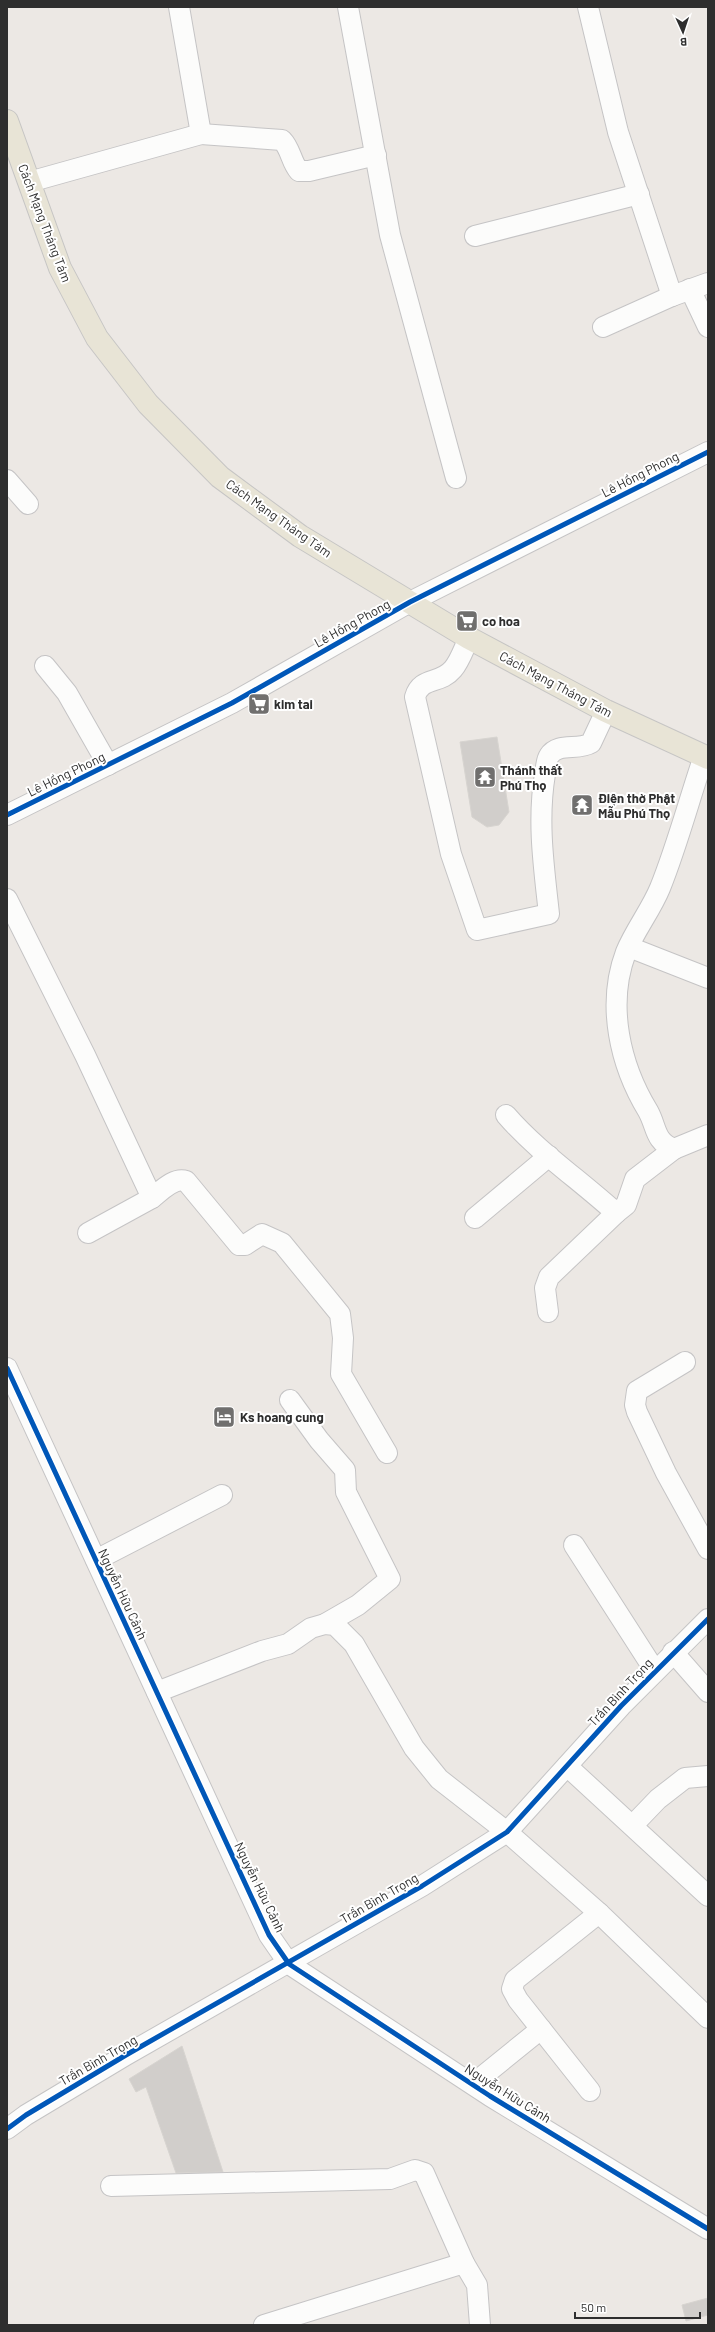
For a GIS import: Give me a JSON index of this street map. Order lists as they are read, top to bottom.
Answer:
{
  "streets": {
    "main road": ["Cách Mạng Tháng Tám"],
    "street": ["Lê Hồng Phong", "Nguyễn Hữu Cảnh", "Trần Bình Trọng"]
  },
  "crossings": [
    ["Cách Mạng Tháng Tám", "Lê Hồng Phong"],
    ["Nguyễn Hữu Cảnh", "Trần Bình Trọng"]
  ],
  "places": {
    "supermarket": ["co hoa", "kim tai"],
    "temple": ["Thánh thất Phú Thọ", "Điện thờ Phật Mẫu Phú Thọ"],
    "hotel": ["Ks hoang cung"]
  },
  "scale_bar": "50 m",
  "north": "bottom"
}
